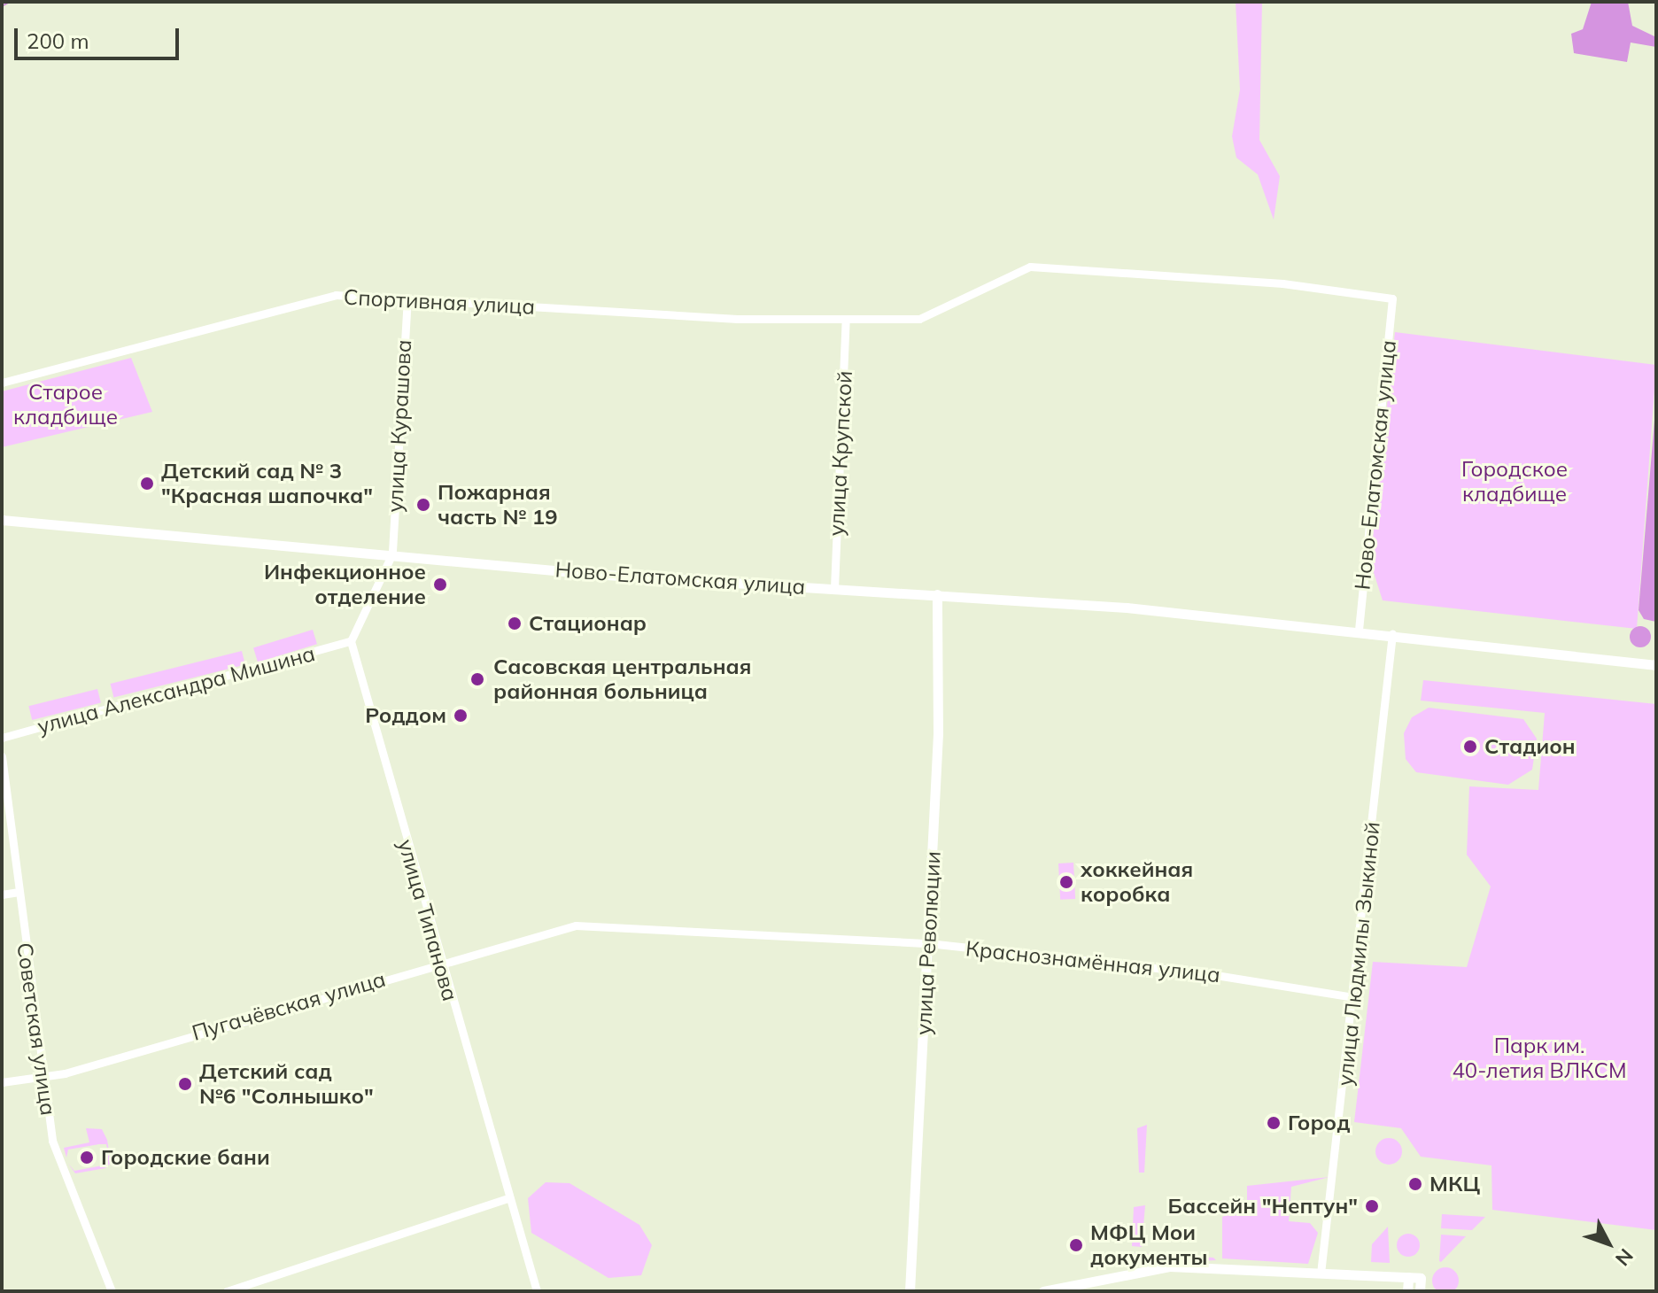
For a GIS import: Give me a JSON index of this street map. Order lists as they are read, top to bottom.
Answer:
{
  "streets": {
    "main road": ["Ново-Елатомская улица", "улица Революции"],
    "street": [
      "Спортивная улица",
      "улица Курашова",
      "улица Крупской",
      "улица Александра Мишина",
      "улица Типанова",
      "улица Людмилы Зыкиной",
      "Краснознамённая улица",
      "Пугачёвская улица",
      "Советская улица"
    ]
  },
  "crossings": [
    ["Спортивная улица", "улица Курашова"],
    ["Спортивная улица", "улица Крупской"],
    ["Спортивная улица", "Ново-Елатомская улица"],
    ["улица Курашова", "Ново-Елатомская улица"],
    ["улица Крупской", "Ново-Елатомская улица"],
    ["Ново-Елатомская улица", "улица Революции"],
    ["Ново-Елатомская улица", "улица Людмилы Зыкиной"],
    ["улица Александра Мишина", "улица Типанова"],
    ["улица Типанова", "Пугачёвская улица"],
    ["улица Революции", "Краснознамённая улица"],
    ["улица Людмилы Зыкиной", "Краснознамённая улица"],
    ["Краснознамённая улица", "Пугачёвская улица"],
    ["Пугачёвская улица", "Советская улица"]
  ],
  "parks": ["Старое кладбище", "Городское кладбище", "Парк им. 40-летия ВЛКСМ"],
  "places": [
    "Детский сад № 3 \"Красная шапочка\"",
    "Пожарная часть № 19",
    "Инфекционное отделение",
    "Стационар",
    "Сасовская центральная районная больница",
    "Роддом",
    "Стадион",
    "хоккейная коробка",
    "Детский сад №6 \"Солнышко\"",
    "Город",
    "Городские бани",
    "МКЦ",
    "Бассейн \"Нептун\"",
    "МФЦ Мои документы"
  ],
  "scale_bar": "200 m",
  "north": "bottom right"
}
